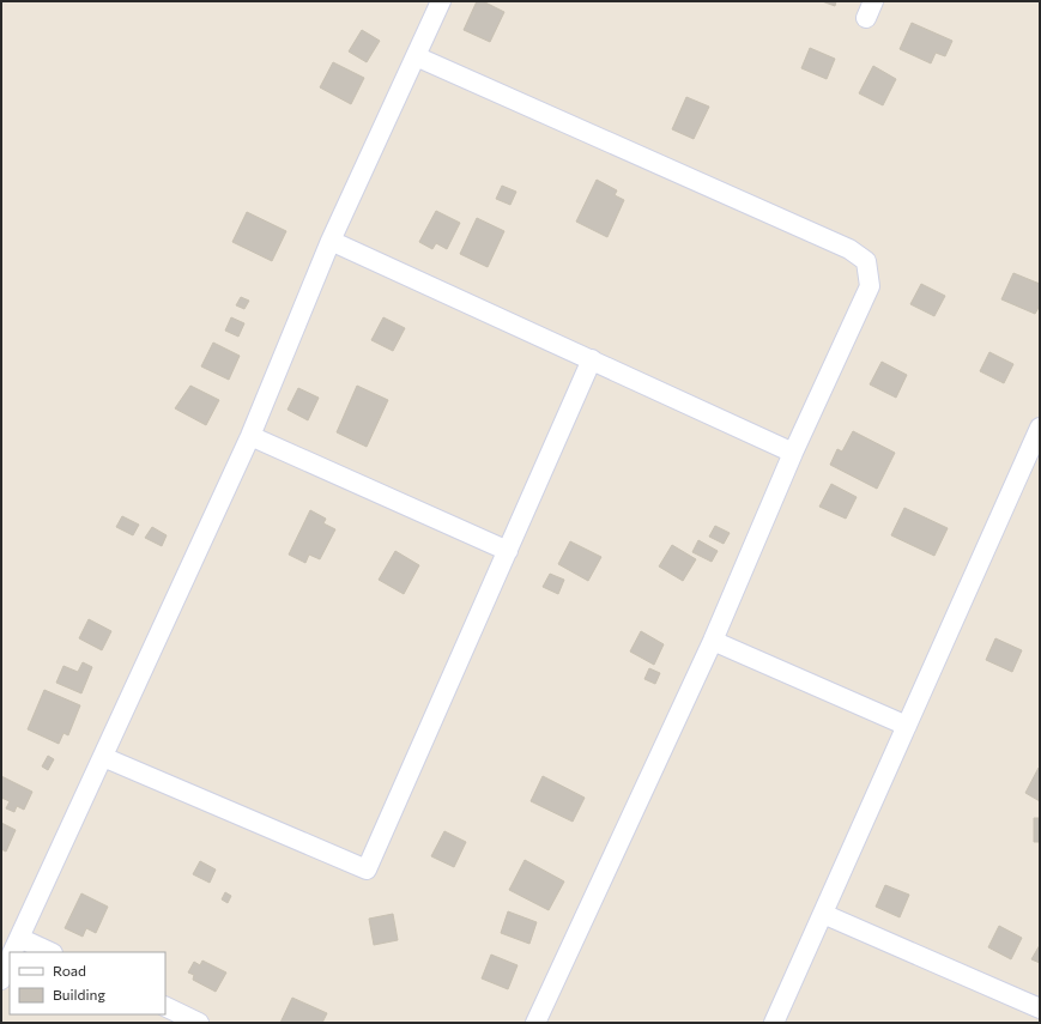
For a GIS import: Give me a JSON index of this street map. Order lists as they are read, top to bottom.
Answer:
{
  "legend": ["Road", "Building"]
}
